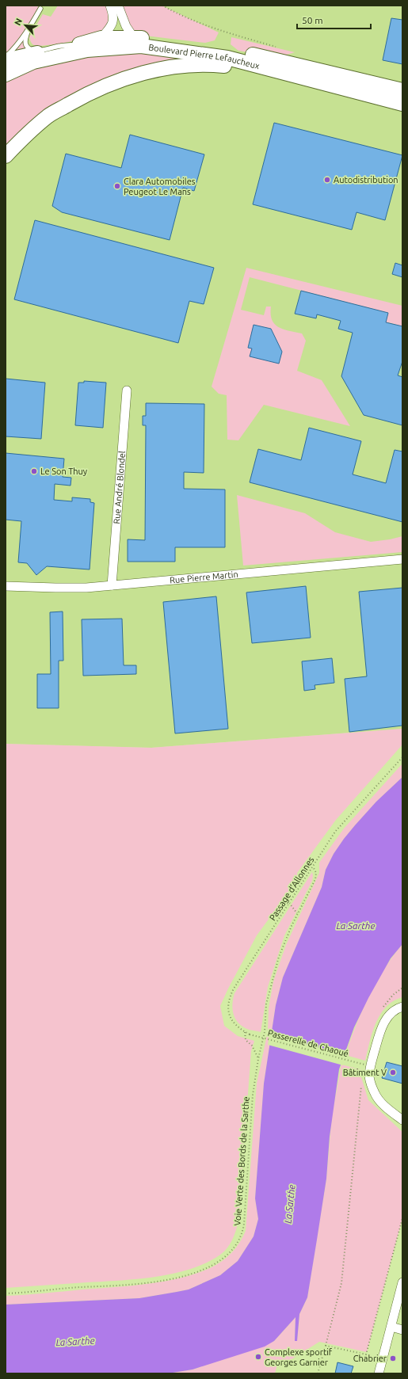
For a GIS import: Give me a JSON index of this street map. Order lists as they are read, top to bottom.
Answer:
{
  "streets": {
    "main road": ["Boulevard Pierre Lefaucheux"],
    "street": ["Rue André Blondel", "Rue Pierre Martin"],
    "path": ["Passage d'Allonnes", "Passerelle de Chaoué", "Voie Verte des Bords de la Sarthe"]
  },
  "crossings": [
    ["Rue André Blondel", "Rue Pierre Martin"],
    ["Passage d'Allonnes", "Passerelle de Chaoué"],
    ["Passage d'Allonnes", "Voie Verte des Bords de la Sarthe"]
  ],
  "water": ["La Sarthe"],
  "places": [
    "Autodistribution",
    "Clara Automobiles Peugeot Le Mans",
    "Le Son Thuy",
    "Bâtiment V",
    "Complexe sportif Georges Garnier",
    "Chabrier"
  ],
  "scale_bar": "50 m",
  "north": "top left"
}
